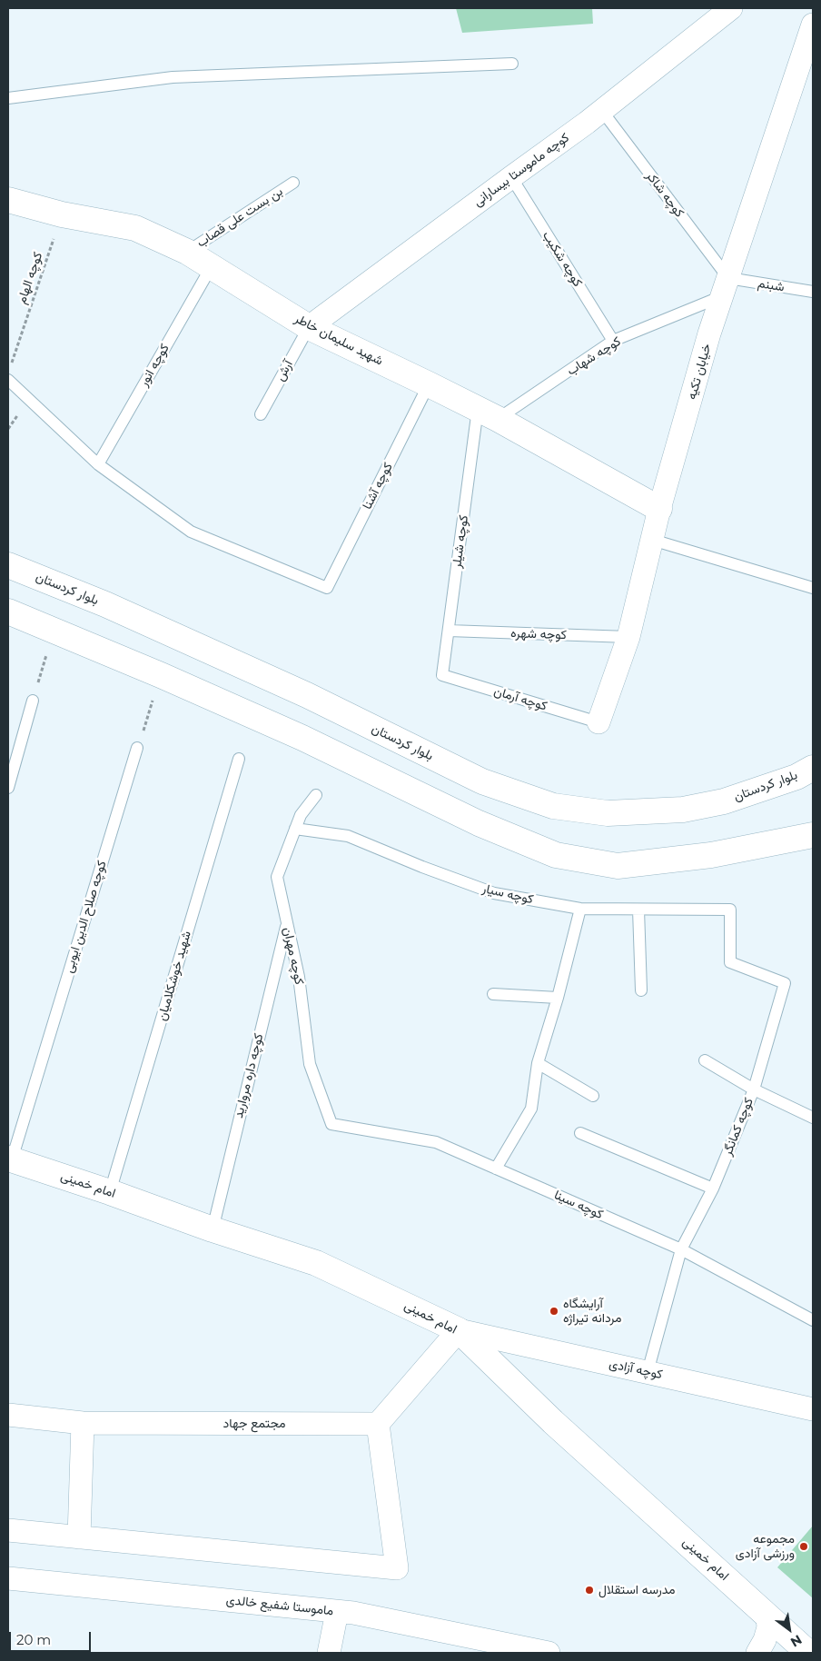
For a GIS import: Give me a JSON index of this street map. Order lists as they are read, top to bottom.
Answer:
{
  "streets": {
    "main road": ["شهید سلیمان خاطر", "بلوار کردستان", "امام خمینی"],
    "street": [
      "کوچه ماموستا بیسارانی",
      "خیابان تکیه",
      "کوچه آزادی",
      "مجتمع جهاد",
      "ماموستا شفیع خالدی"
    ],
    "lane": [
      "کوچه شاکر",
      "بن بست علی قصاب",
      "کوچه شکیب",
      "شبنم",
      "کوچه شهاب",
      "کوچه انور",
      "آرش",
      "کوچه آشنا",
      "کوچه شیلر",
      "کوچه شهره",
      "کوچه آرمان",
      "کوچه سیار",
      "کوچه صلاح الدین ایوبی",
      "کوچه مهران",
      "شهید خوشکلامیان",
      "کوچه داره مروارید",
      "کوچه کمانگر",
      "کوچه سینا"
    ],
    "path": ["کوچه الهام"]
  },
  "crossings": [
    ["کوچه ماموستا بیسارانی", "کوچه شاکر"],
    ["کوچه ماموستا بیسارانی", "کوچه شکیب"],
    ["کوچه ماموستا بیسارانی", "شهید سلیمان خاطر"],
    ["کوچه ماموستا بیسارانی", "آرش"],
    ["کوچه شاکر", "شبنم"],
    ["کوچه شاکر", "کوچه شهاب"],
    ["کوچه شاکر", "خیابان تکیه"],
    ["بن بست علی قصاب", "شهید سلیمان خاطر"],
    ["کوچه شکیب", "کوچه شهاب"],
    ["کوچه الهام", "شهید سلیمان خاطر"],
    ["شبنم", "کوچه شهاب"],
    ["شبنم", "خیابان تکیه"],
    ["شهید سلیمان خاطر", "کوچه شهاب"],
    ["شهید سلیمان خاطر", "کوچه انور"],
    ["شهید سلیمان خاطر", "آرش"],
    ["شهید سلیمان خاطر", "خیابان تکیه"],
    ["شهید سلیمان خاطر", "کوچه آشنا"],
    ["شهید سلیمان خاطر", "کوچه شیلر"],
    ["کوچه شهاب", "خیابان تکیه"],
    ["کوچه شهاب", "کوچه شیلر"],
    ["کوچه انور", "کوچه آشنا"],
    ["خیابان تکیه", "کوچه شهره"],
    ["خیابان تکیه", "کوچه آرمان"],
    ["کوچه شیلر", "کوچه شهره"],
    ["کوچه شیلر", "کوچه آرمان"],
    ["کوچه سیار", "کوچه مهران"],
    ["کوچه سیار", "کوچه کمانگر"],
    ["کوچه صلاح الدین ایوبی", "امام خمینی"],
    ["کوچه مهران", "کوچه داره مروارید"],
    ["کوچه مهران", "کوچه سینا"],
    ["شهید خوشکلامیان", "امام خمینی"],
    ["کوچه داره مروارید", "امام خمینی"],
    ["کوچه کمانگر", "کوچه سینا"],
    ["کوچه کمانگر", "کوچه آزادی"],
    ["امام خمینی", "کوچه آزادی"]
  ],
  "places": ["آرایشگاه مردانه تیراژه", "مجموعه ورزشی آزادی", "مدرسه استقلال"],
  "scale_bar": "20 m",
  "north": "bottom right"
}
